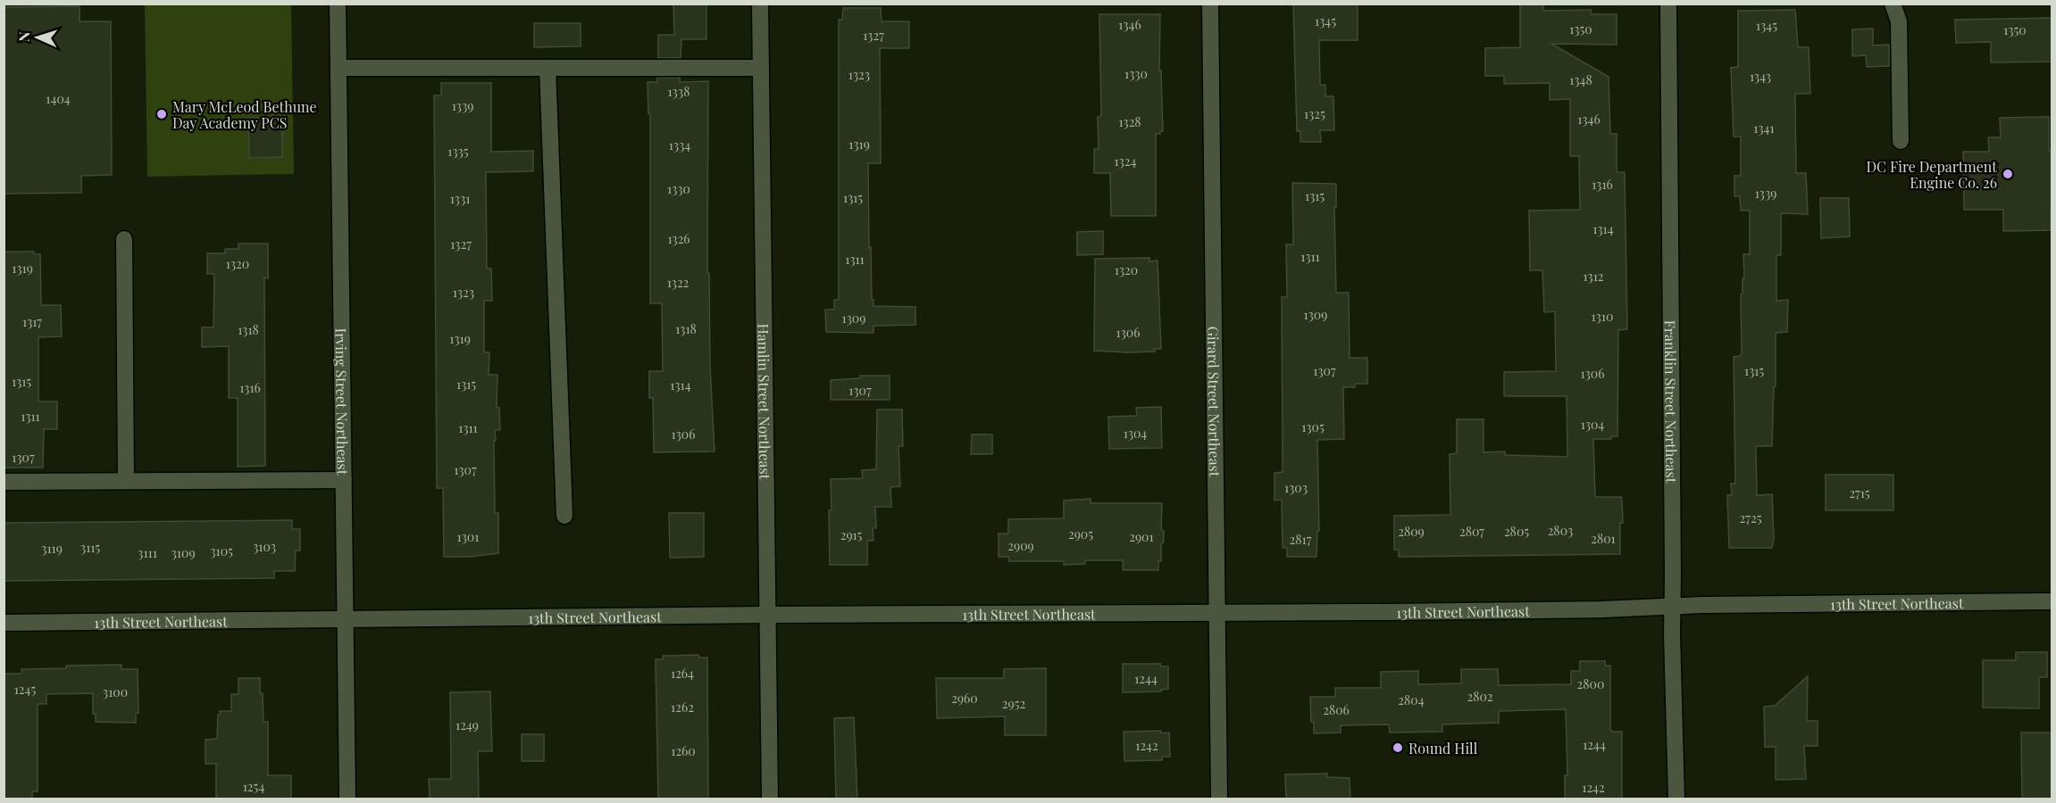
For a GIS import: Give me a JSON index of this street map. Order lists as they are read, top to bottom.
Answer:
{
  "streets": {
    "street": [
      "Irving Street Northeast",
      "Hamlin Street Northeast",
      "Girard Street Northeast",
      "Franklin Street Northeast",
      "13th Street Northeast"
    ]
  },
  "crossings": [
    ["Irving Street Northeast", "13th Street Northeast"],
    ["Hamlin Street Northeast", "13th Street Northeast"],
    ["Girard Street Northeast", "13th Street Northeast"],
    ["Franklin Street Northeast", "13th Street Northeast"]
  ],
  "places": ["Mary McLeod Bethune Day Academy PCS", "DC Fire Department Engine Co. 26", "Round Hill"],
  "house_numbers": [
    "1345",
    "1346",
    "1345",
    "1350",
    "1350",
    "1327",
    "1330",
    "1323",
    "1343",
    "1348",
    "1338",
    "1404",
    "1339",
    "1325",
    "1346",
    "1328",
    "1341",
    "1319",
    "1334",
    "1335",
    "1324",
    "1316",
    "1330",
    "1339",
    "1315",
    "1315",
    "1331",
    "1314",
    "1326",
    "1327",
    "1311",
    "1311",
    "1320",
    "1319",
    "1320",
    "1312",
    "1322",
    "1323",
    "1309",
    "1310",
    "1309",
    "1317",
    "1318",
    "1318",
    "1306",
    "1319",
    "1307",
    "1315",
    "1306",
    "1315",
    "1315",
    "1314",
    "1316",
    "1307",
    "1311",
    "1304",
    "1305",
    "1311",
    "1304",
    "1306",
    "1307",
    "1307",
    "1303",
    "2715",
    "2725",
    "2803",
    "2809",
    "2807",
    "2805",
    "2905",
    "2915",
    "1301",
    "2901",
    "2801",
    "2817",
    "2909",
    "3103",
    "3115",
    "3119",
    "3105",
    "3111",
    "3109",
    "1264",
    "1244",
    "2800",
    "1245",
    "3100",
    "2802",
    "2960",
    "2804",
    "2952",
    "1262",
    "2806",
    "1249",
    "1244",
    "1242",
    "1260",
    "1254",
    "1242"
  ],
  "north": "left"
}
